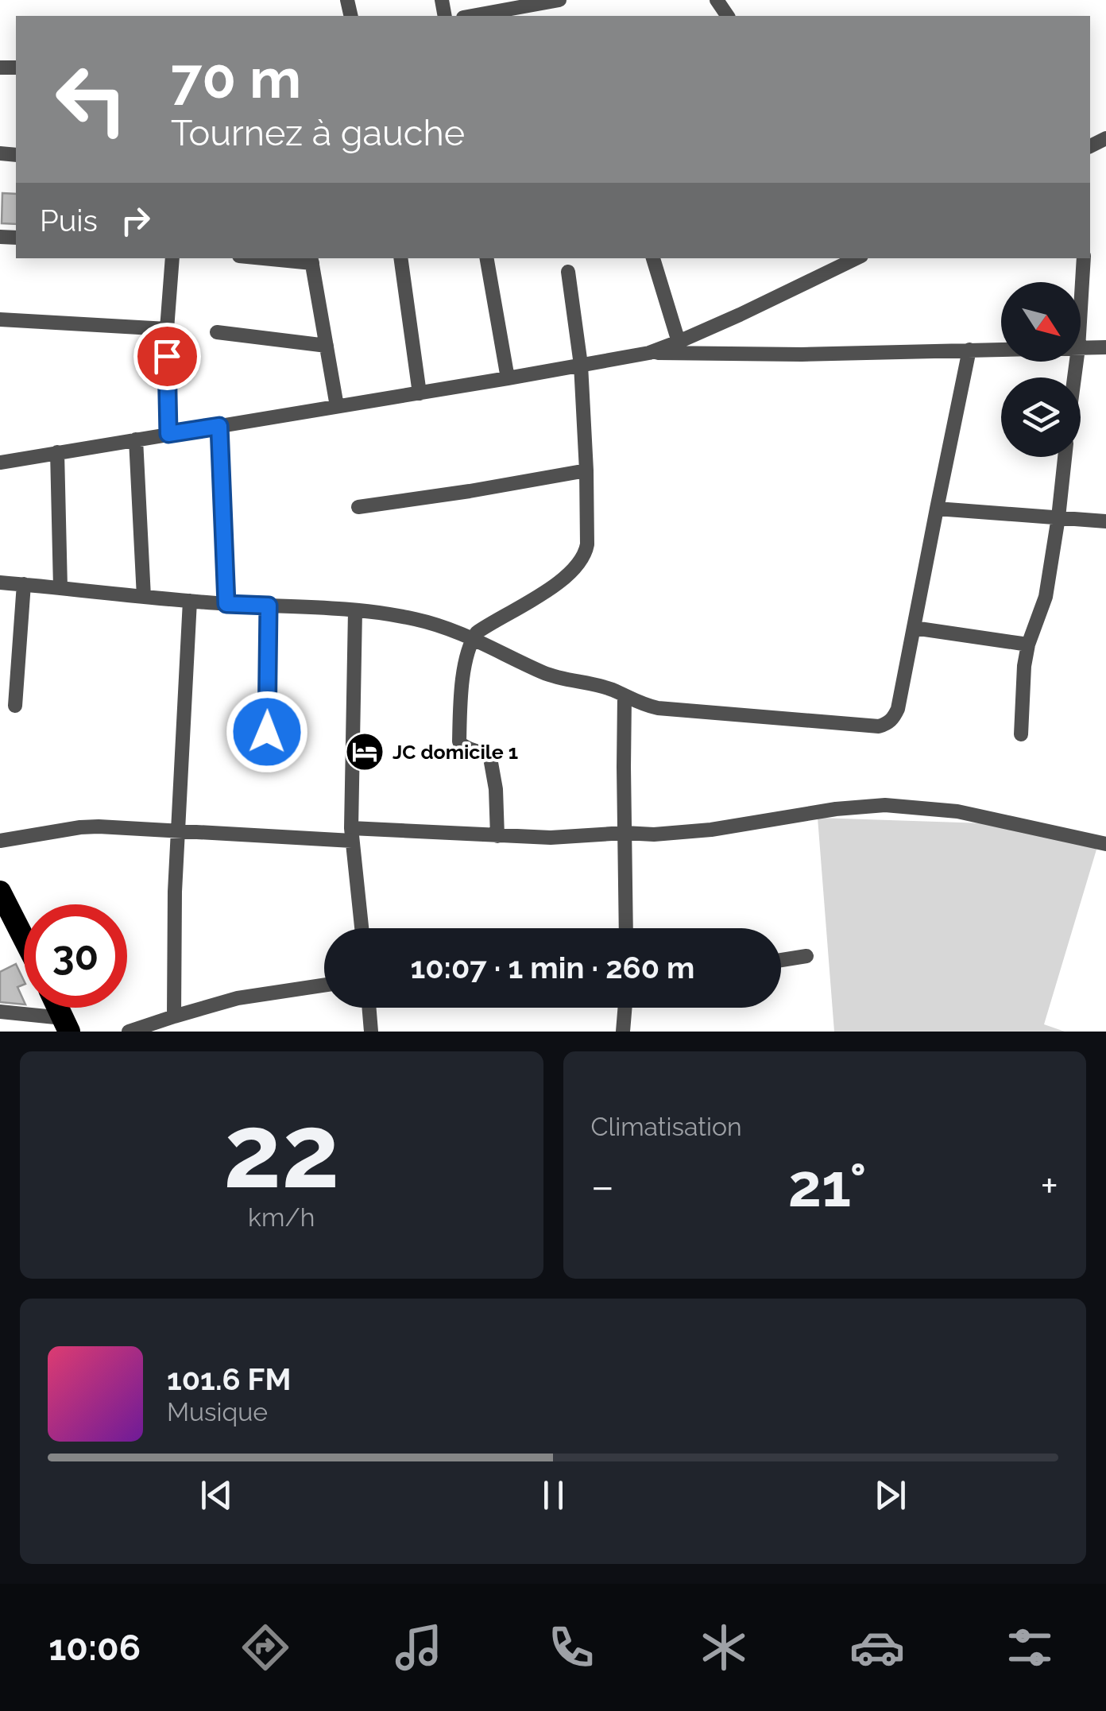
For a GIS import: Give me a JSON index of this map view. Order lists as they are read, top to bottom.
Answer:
{
  "places": {
    "hotel": ["JC domicile 1"]
  },
  "north": "bottom right",
  "page": {
    "turn": ["70 m", "Tournez à gauche"],
    "then": "Puis",
    "limit": "30",
    "trip": "10:07 · 1 min · 260 m",
    "tile": [
      ["22", "km/h"],
      "Climatisation"
    ],
    "heat": ["−", "21°", "+"],
    "song": ["101.6 FM", "Musique"],
    "tabs": "10:06"
  }
}
